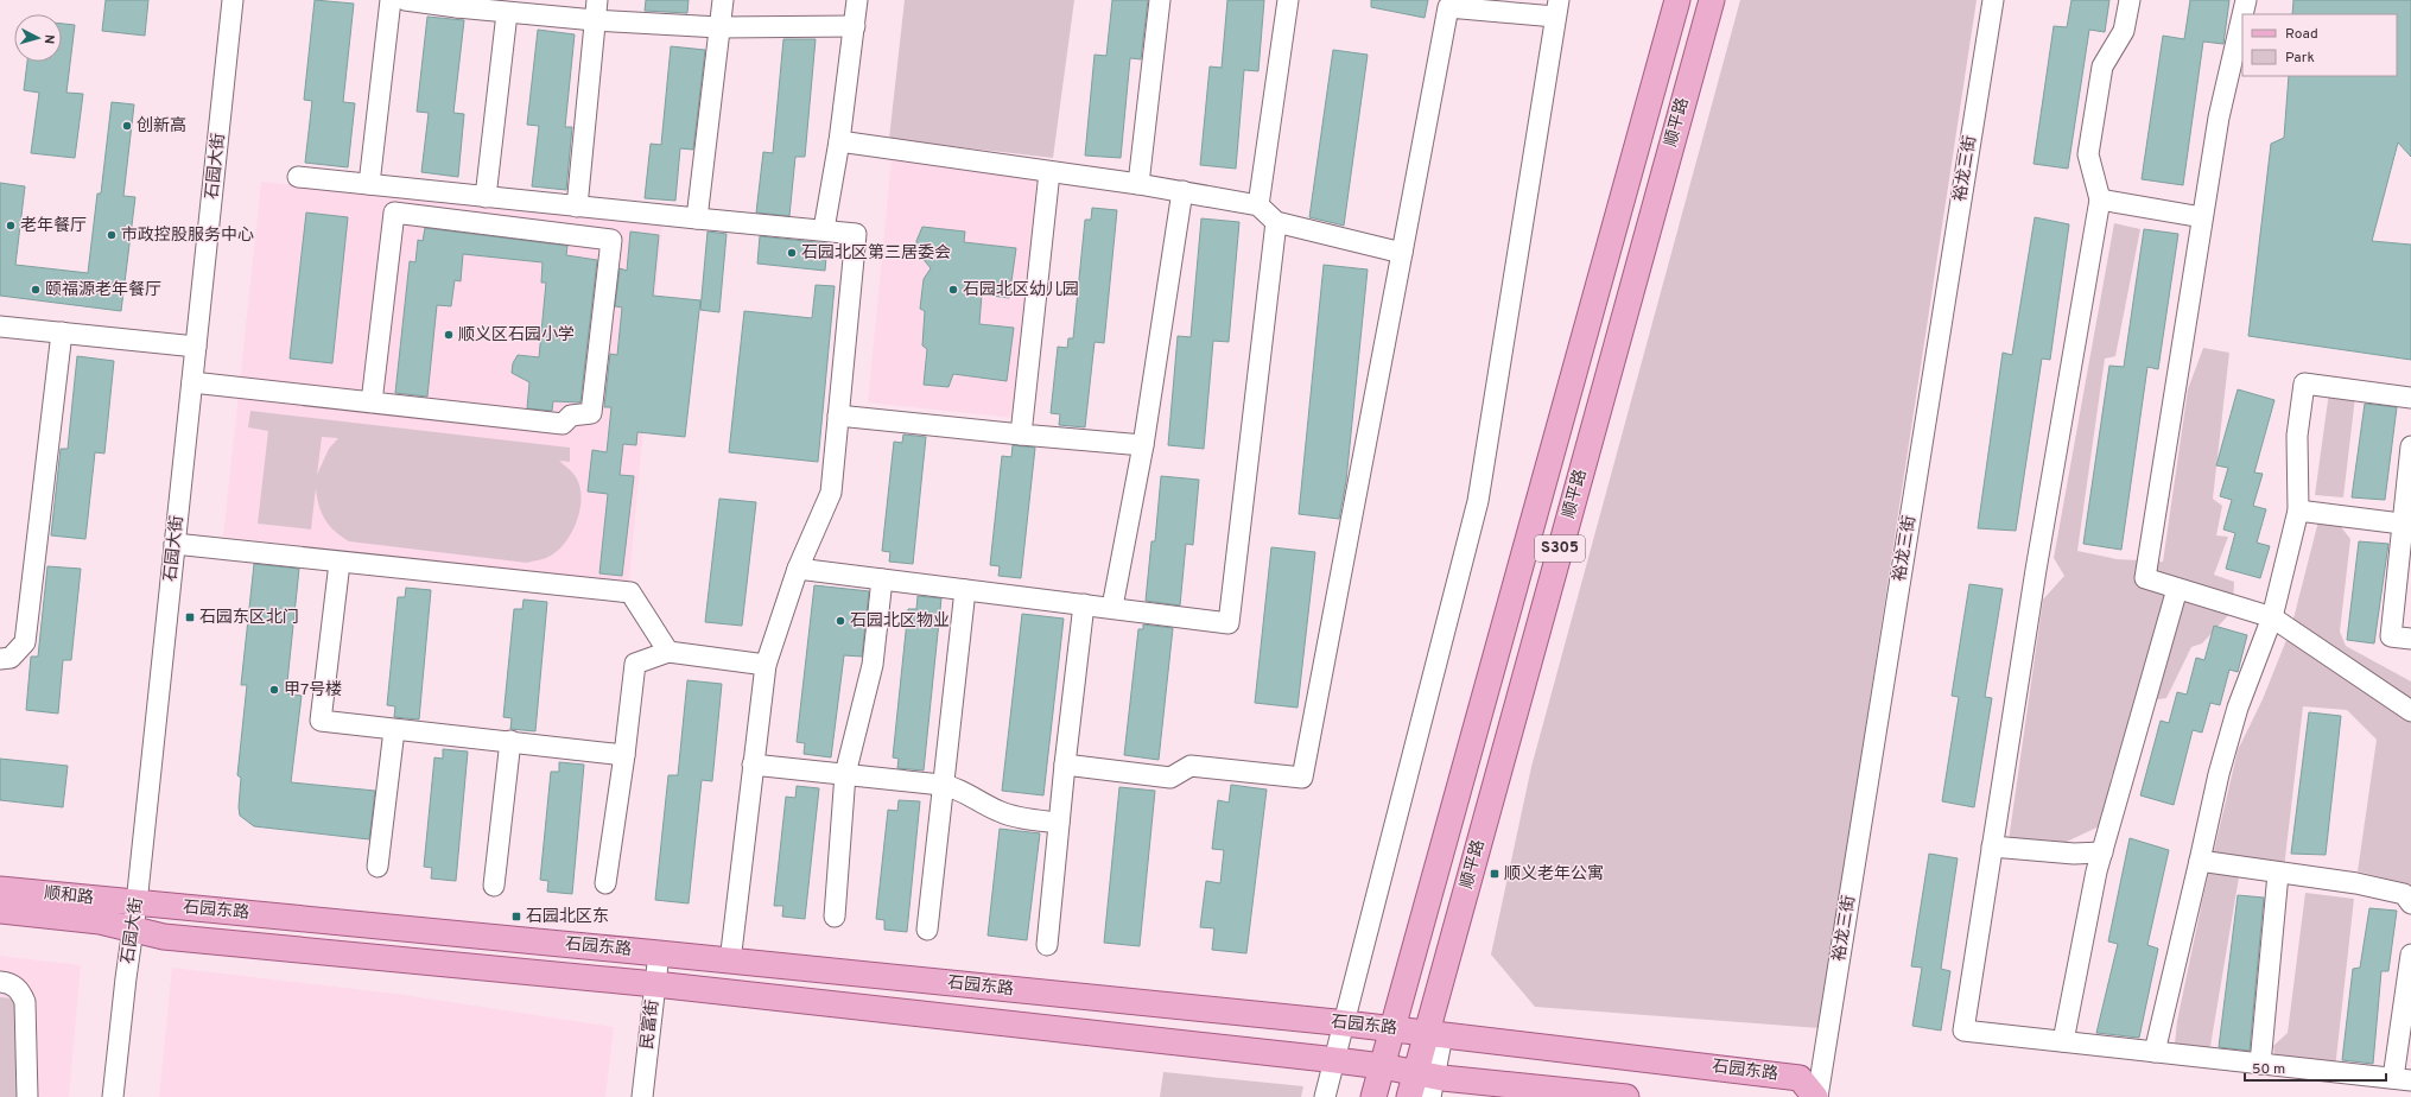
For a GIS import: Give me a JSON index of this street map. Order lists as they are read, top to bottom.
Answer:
{
  "streets": {
    "main road": [
      "顺平路",
      "S305",
      "顺和路",
      "石园东路"
    ],
    "street": ["石园大街", "裕龙三街", "民富街"]
  },
  "crossings": [
    ["顺平路", "石园东路"],
    ["石园大街", "顺和路"],
    ["石园大街", "石园东路"],
    ["裕龙三街", "石园东路"],
    ["顺和路", "石园东路"],
    ["石园东路", "民富街"]
  ],
  "places": {
    "other": [
      "创新高",
      "老年餐厅",
      "市政控股服务中心",
      "石园北区第三居委会",
      "颐福源老年餐厅",
      "石园北区幼儿园",
      "顺义区石园小学",
      "石园北区物业",
      "甲7号楼"
    ],
    "transit": ["石园东区北门", "顺义老年公寓", "石园北区东"]
  },
  "legend": ["Road", "Park"],
  "scale_bar": "50 m",
  "north": "right"
}
